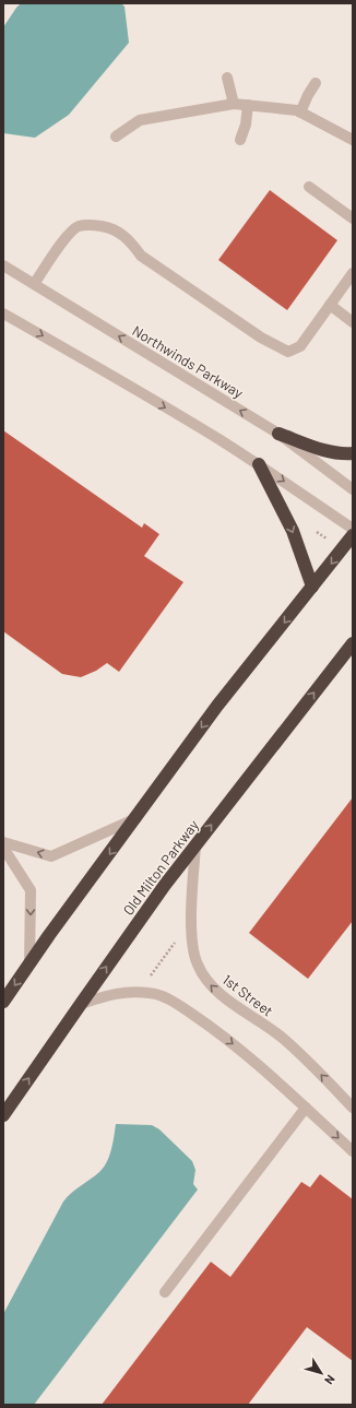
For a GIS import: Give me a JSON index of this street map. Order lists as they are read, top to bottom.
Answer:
{
  "streets": {
    "highway": ["Old Milton Parkway"],
    "street": ["Northwinds Parkway", "1st Street"]
  },
  "crossings": [
    ["Old Milton Parkway", "1st Street"]
  ],
  "one_way": ["1st Street"],
  "north": "bottom right"
}
